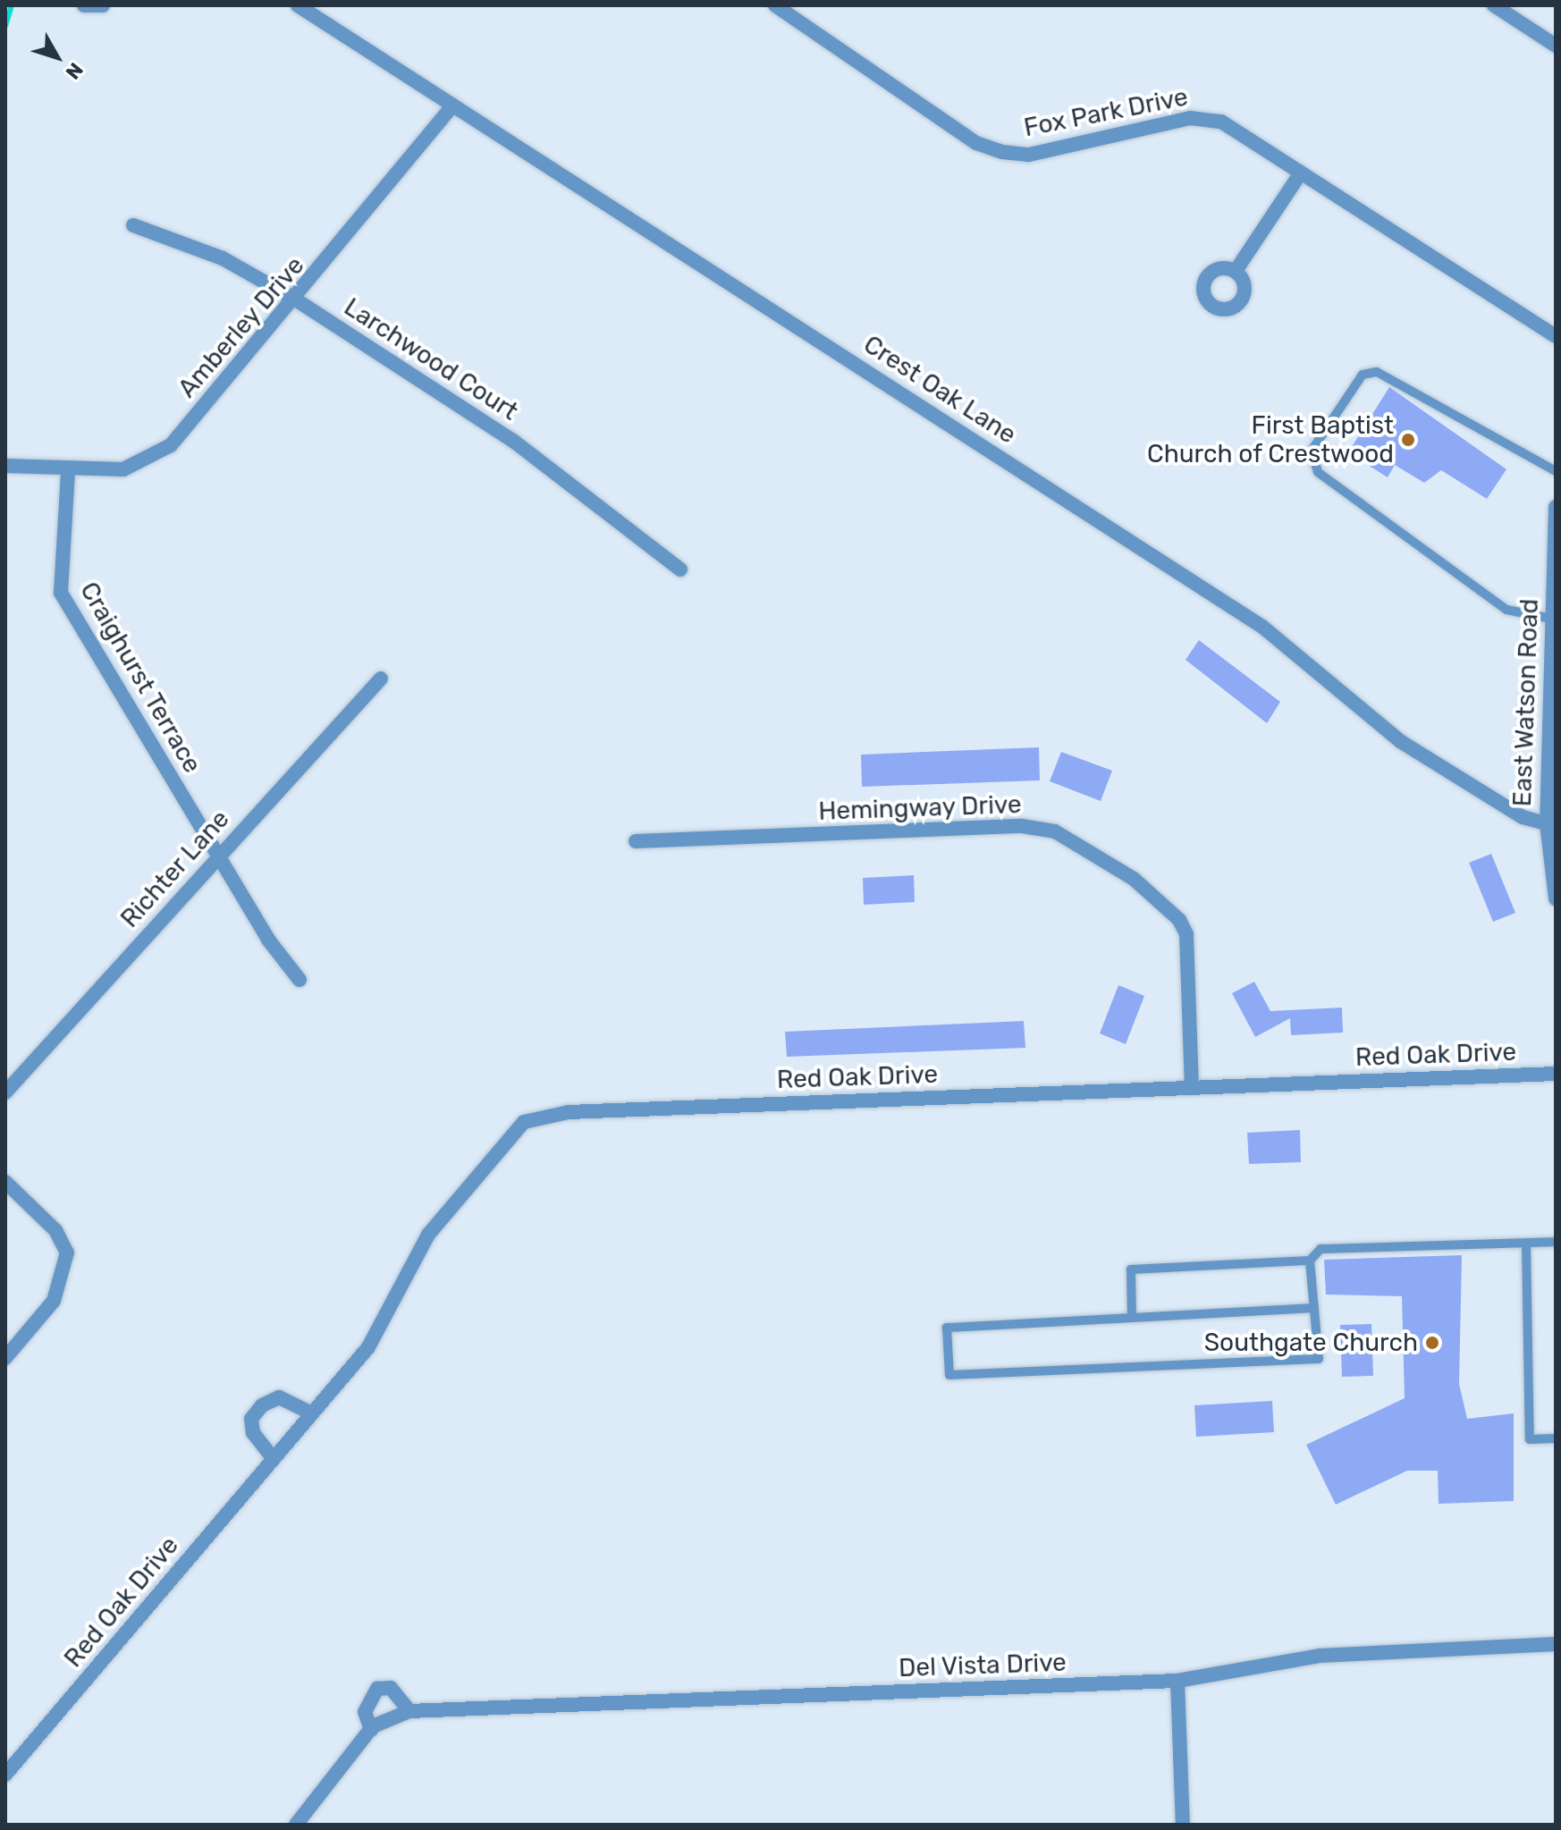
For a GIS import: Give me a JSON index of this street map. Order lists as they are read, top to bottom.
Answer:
{
  "streets": {
    "street": [
      "Fox Park Drive",
      "Amberley Drive",
      "Larchwood Court",
      "Crest Oak Lane",
      "Craighurst Terrace",
      "East Watson Road",
      "Hemingway Drive",
      "Richter Lane",
      "Red Oak Drive",
      "Del Vista Drive"
    ]
  },
  "crossings": [
    ["Amberley Drive", "Larchwood Court"],
    ["Amberley Drive", "Crest Oak Lane"],
    ["Amberley Drive", "Craighurst Terrace"],
    ["Crest Oak Lane", "East Watson Road"],
    ["Craighurst Terrace", "Richter Lane"],
    ["Hemingway Drive", "Red Oak Drive"]
  ],
  "places": ["First Baptist Church of Crestwood", "Southgate Church"],
  "north": "bottom right"
}
